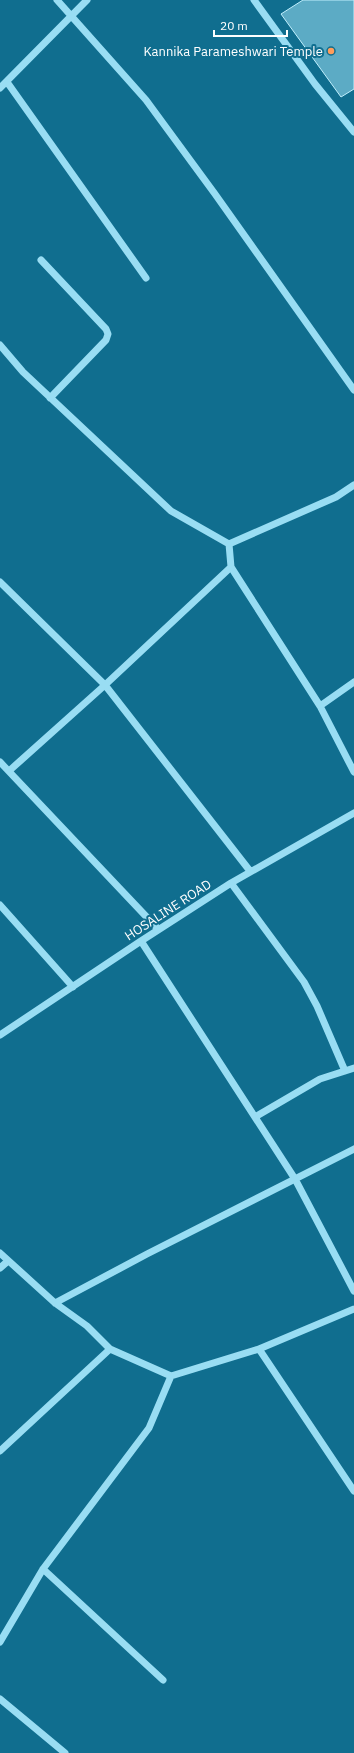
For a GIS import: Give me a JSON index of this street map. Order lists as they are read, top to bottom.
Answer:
{
  "streets": {
    "street": ["HOSALINE ROAD"]
  },
  "places": ["Kannika Parameshwari Temple"],
  "scale_bar": "20 m"
}
